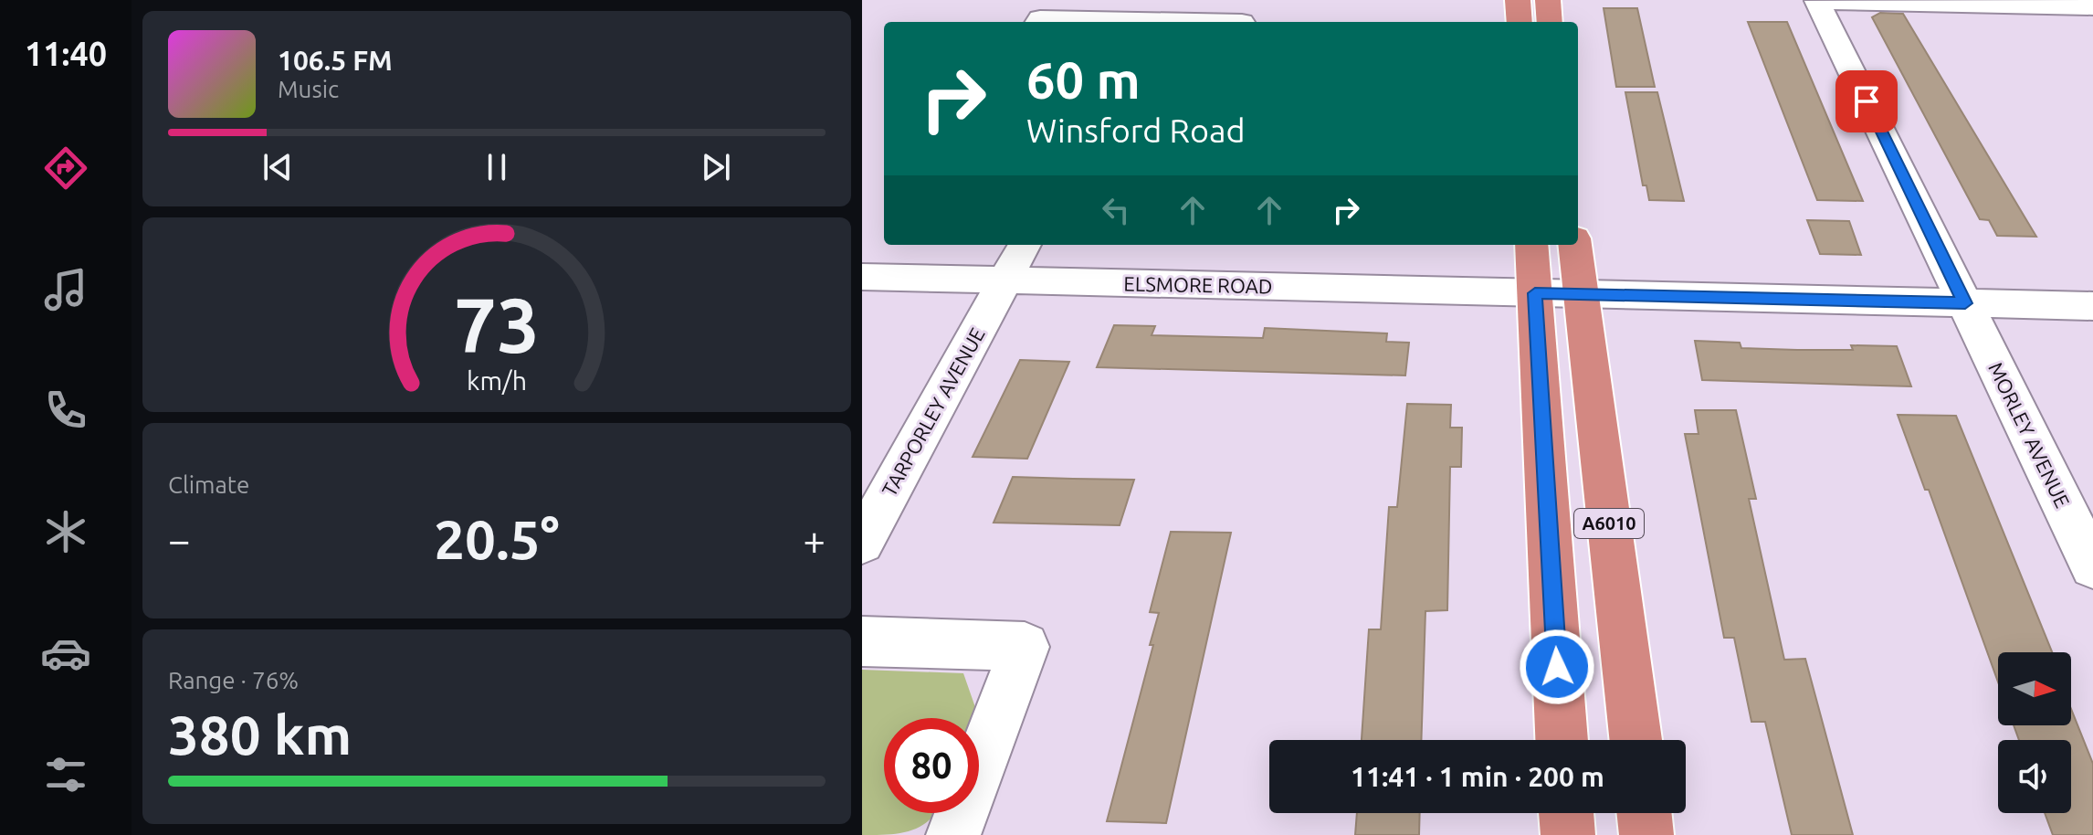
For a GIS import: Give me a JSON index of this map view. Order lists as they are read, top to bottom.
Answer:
{
  "streets": {
    "highway": ["A6010"],
    "street": ["ELSMORE ROAD", "TARPORLEY AVENUE", "MORLEY AVENUE"]
  },
  "crossings": [
    ["ELSMORE ROAD", "TARPORLEY AVENUE"],
    ["ELSMORE ROAD", "MORLEY AVENUE"],
    ["ELSMORE ROAD", "A6010"]
  ],
  "north": "right",
  "page": {
    "tabs": "11:40",
    "turn": ["60 m", "Winsford Road"],
    "song": ["106.5 FM", "Music"],
    "tile": [
      "Climate",
      ["Range · 76%", "380 km"]
    ],
    "heat": ["−", "20.5°", "+"],
    "limit": "80",
    "trip": "11:41 · 1 min · 200 m",
    "gauge": ["73", "km/h"]
  }
}
